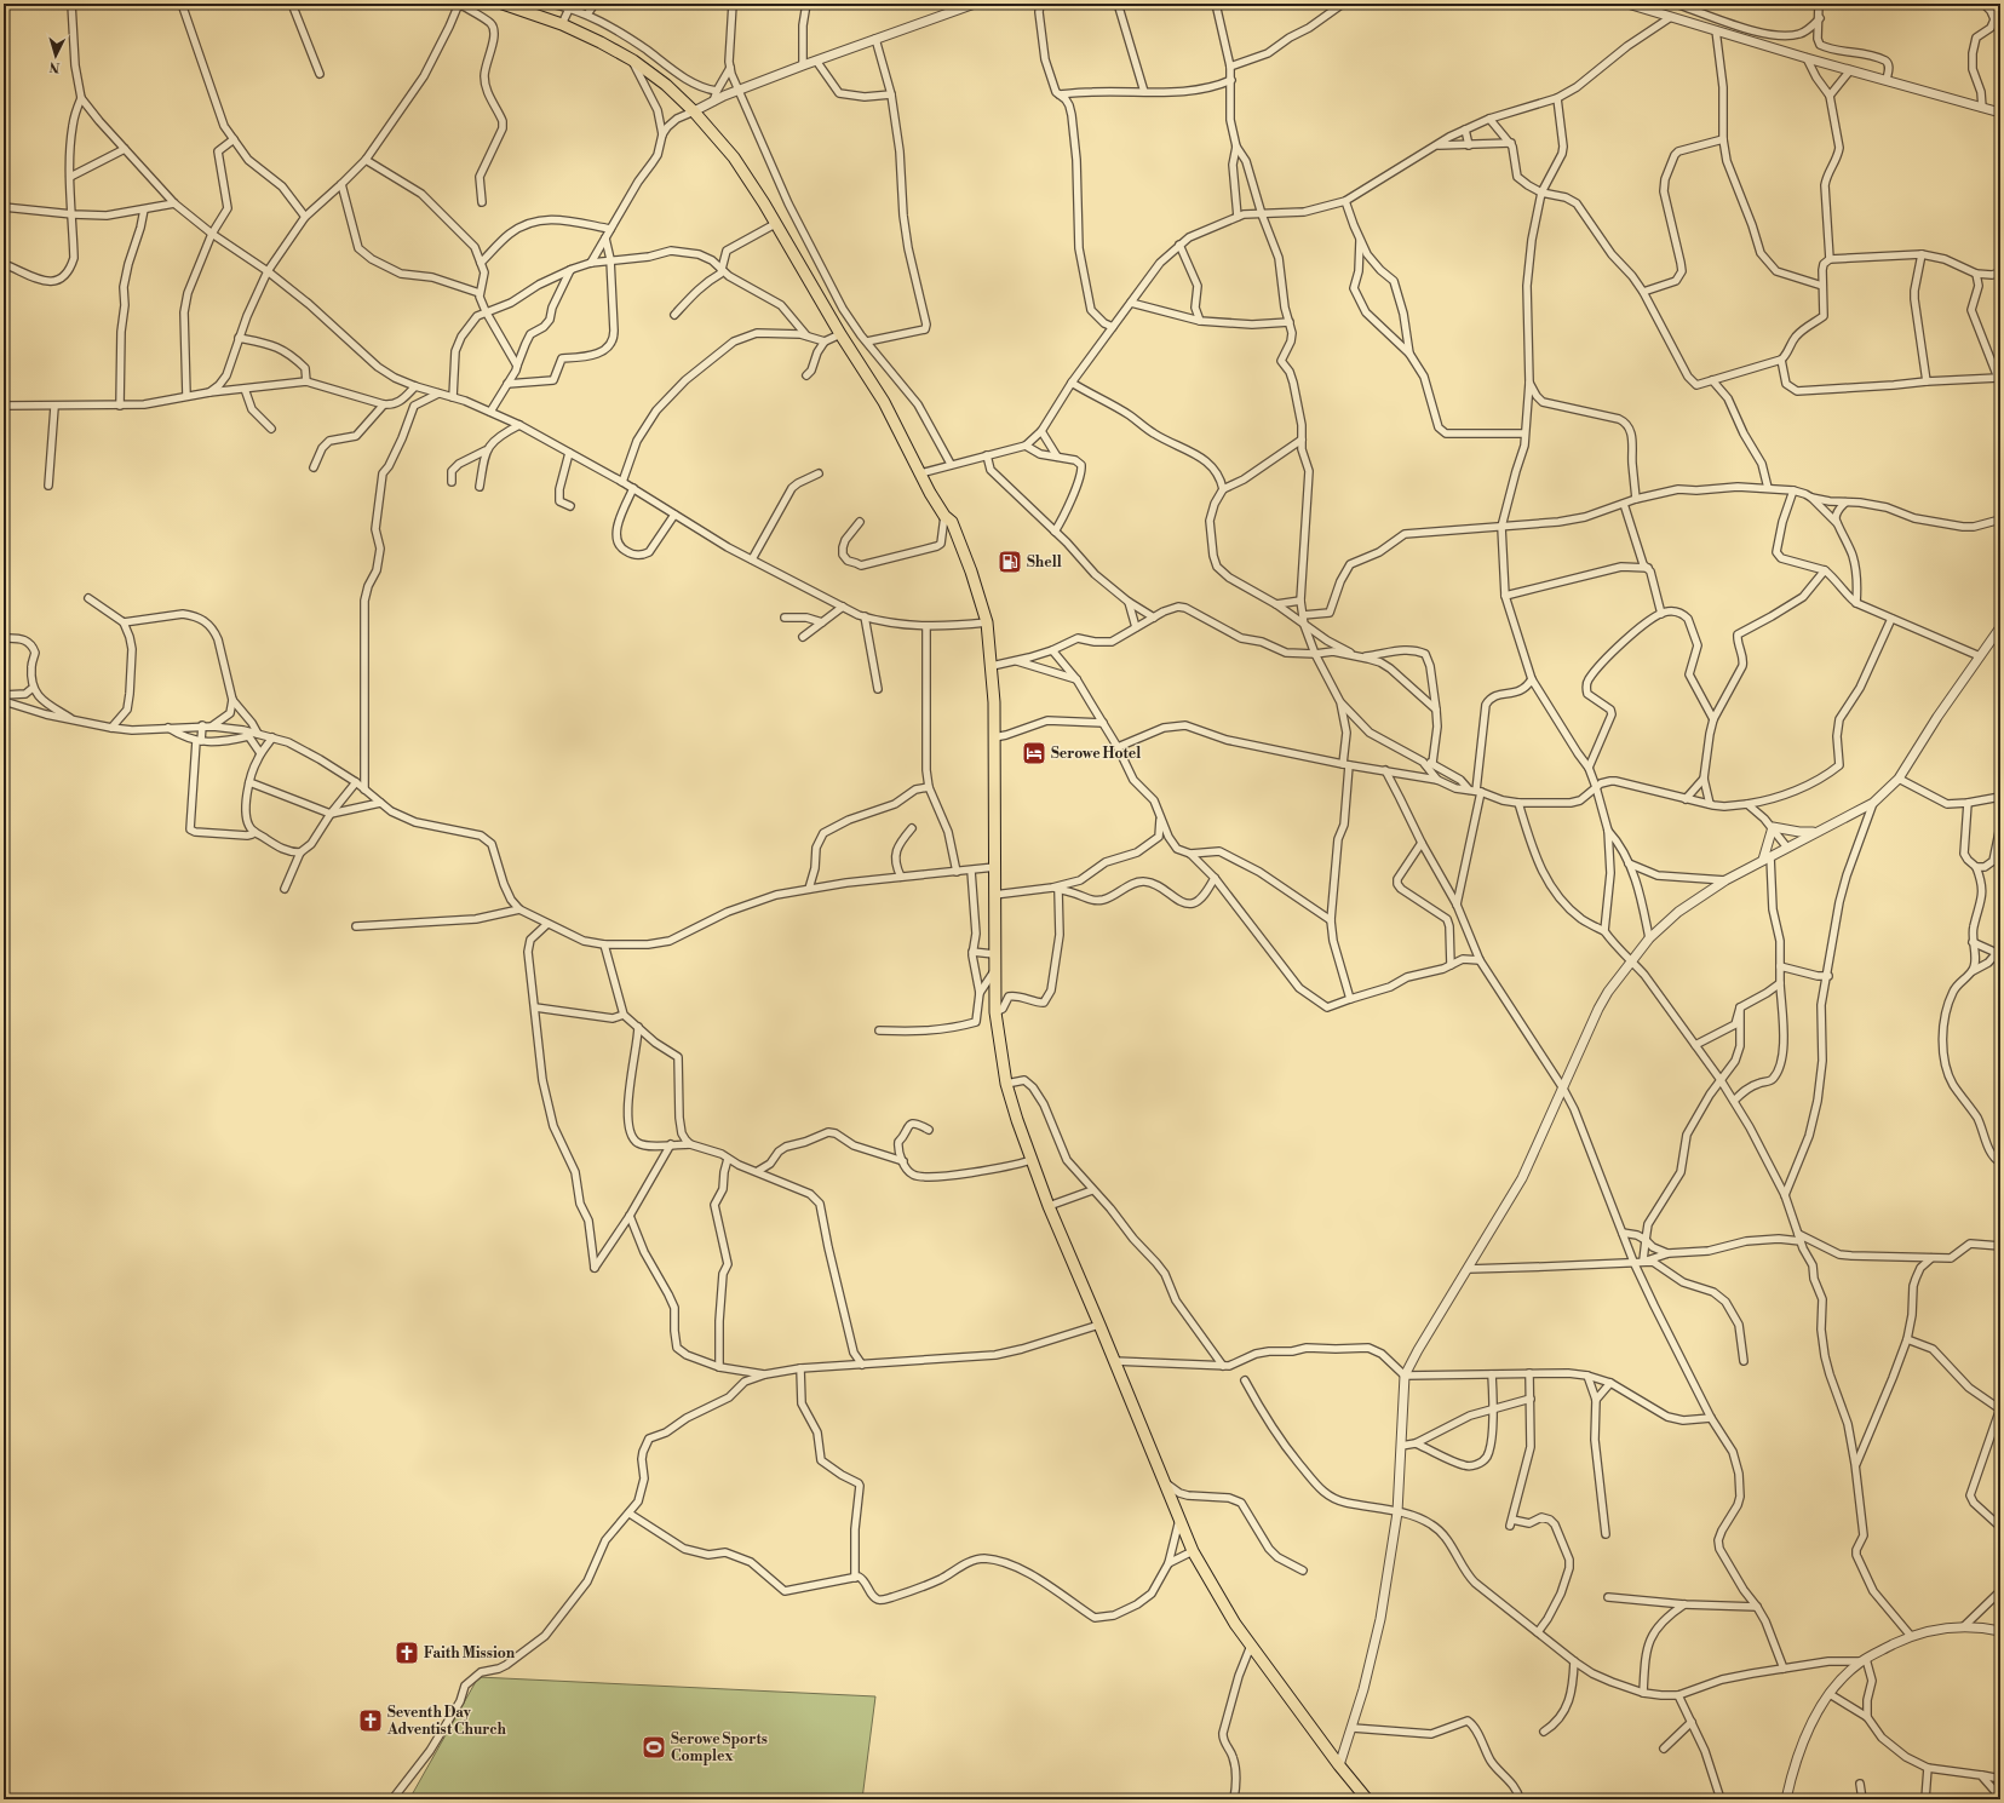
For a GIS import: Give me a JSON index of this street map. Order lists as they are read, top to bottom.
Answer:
{
  "places": {
    "fuel station": ["Shell"],
    "hotel": ["Serowe Hotel"],
    "church": ["Faith Mission", "Seventh Day Adventist Church"],
    "sports": ["Serowe Sports Complex"]
  },
  "north": "bottom"
}
